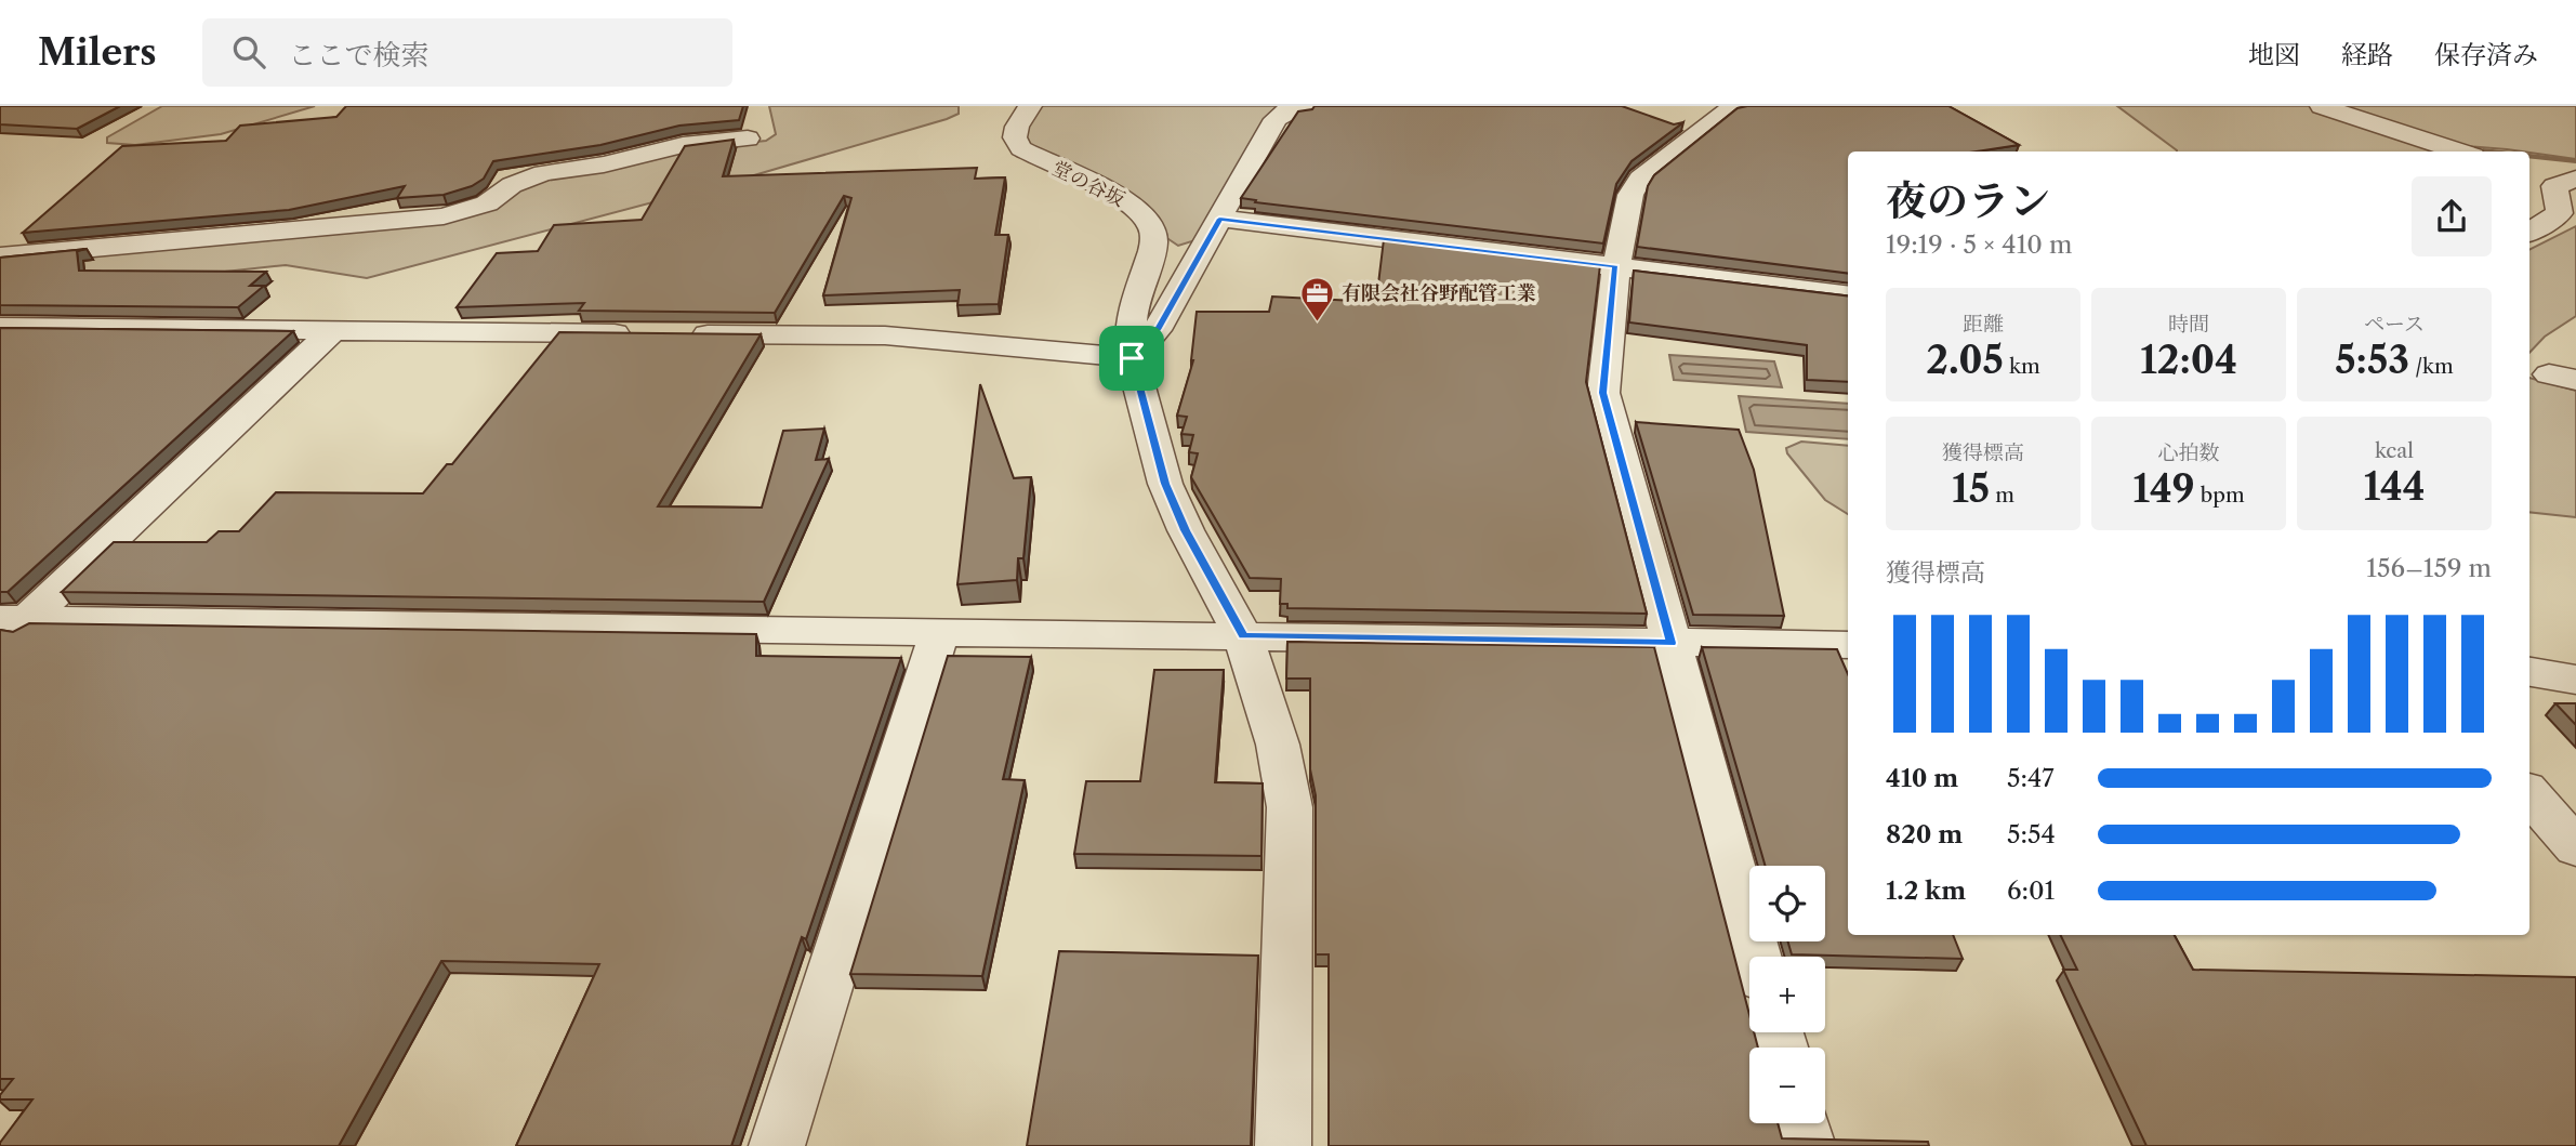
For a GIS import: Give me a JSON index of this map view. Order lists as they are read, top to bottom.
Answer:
{
  "streets": {
    "street": ["堂の谷坂"]
  },
  "places": {
    "office": ["有限会社谷野配管工業"]
  },
  "page": {
    "header": "Milers",
    "search": "ここで検索",
    "nav": ["地図", "経路", "保存済み"],
    "heading": ["夜のラン", "19:19 · 5 × 410 m"],
    "stats": [
      ["距離", "2.05 km"],
      ["時間", "12:04"],
      ["ペース", "5:53 /km"],
      ["獲得標高", "15 m"],
      ["心拍数", "149 bpm"],
      ["kcal", "144"]
    ],
    "chart": ["獲得標高", "156–159 m"],
    "list": [
      {
        "name": "410 m",
        "note": "5:47"
      },
      {
        "name": "820 m",
        "note": "5:54"
      },
      {
        "name": "1.2 km",
        "note": "6:01"
      }
    ],
    "map_buttons": ["+", "−"]
  }
}
